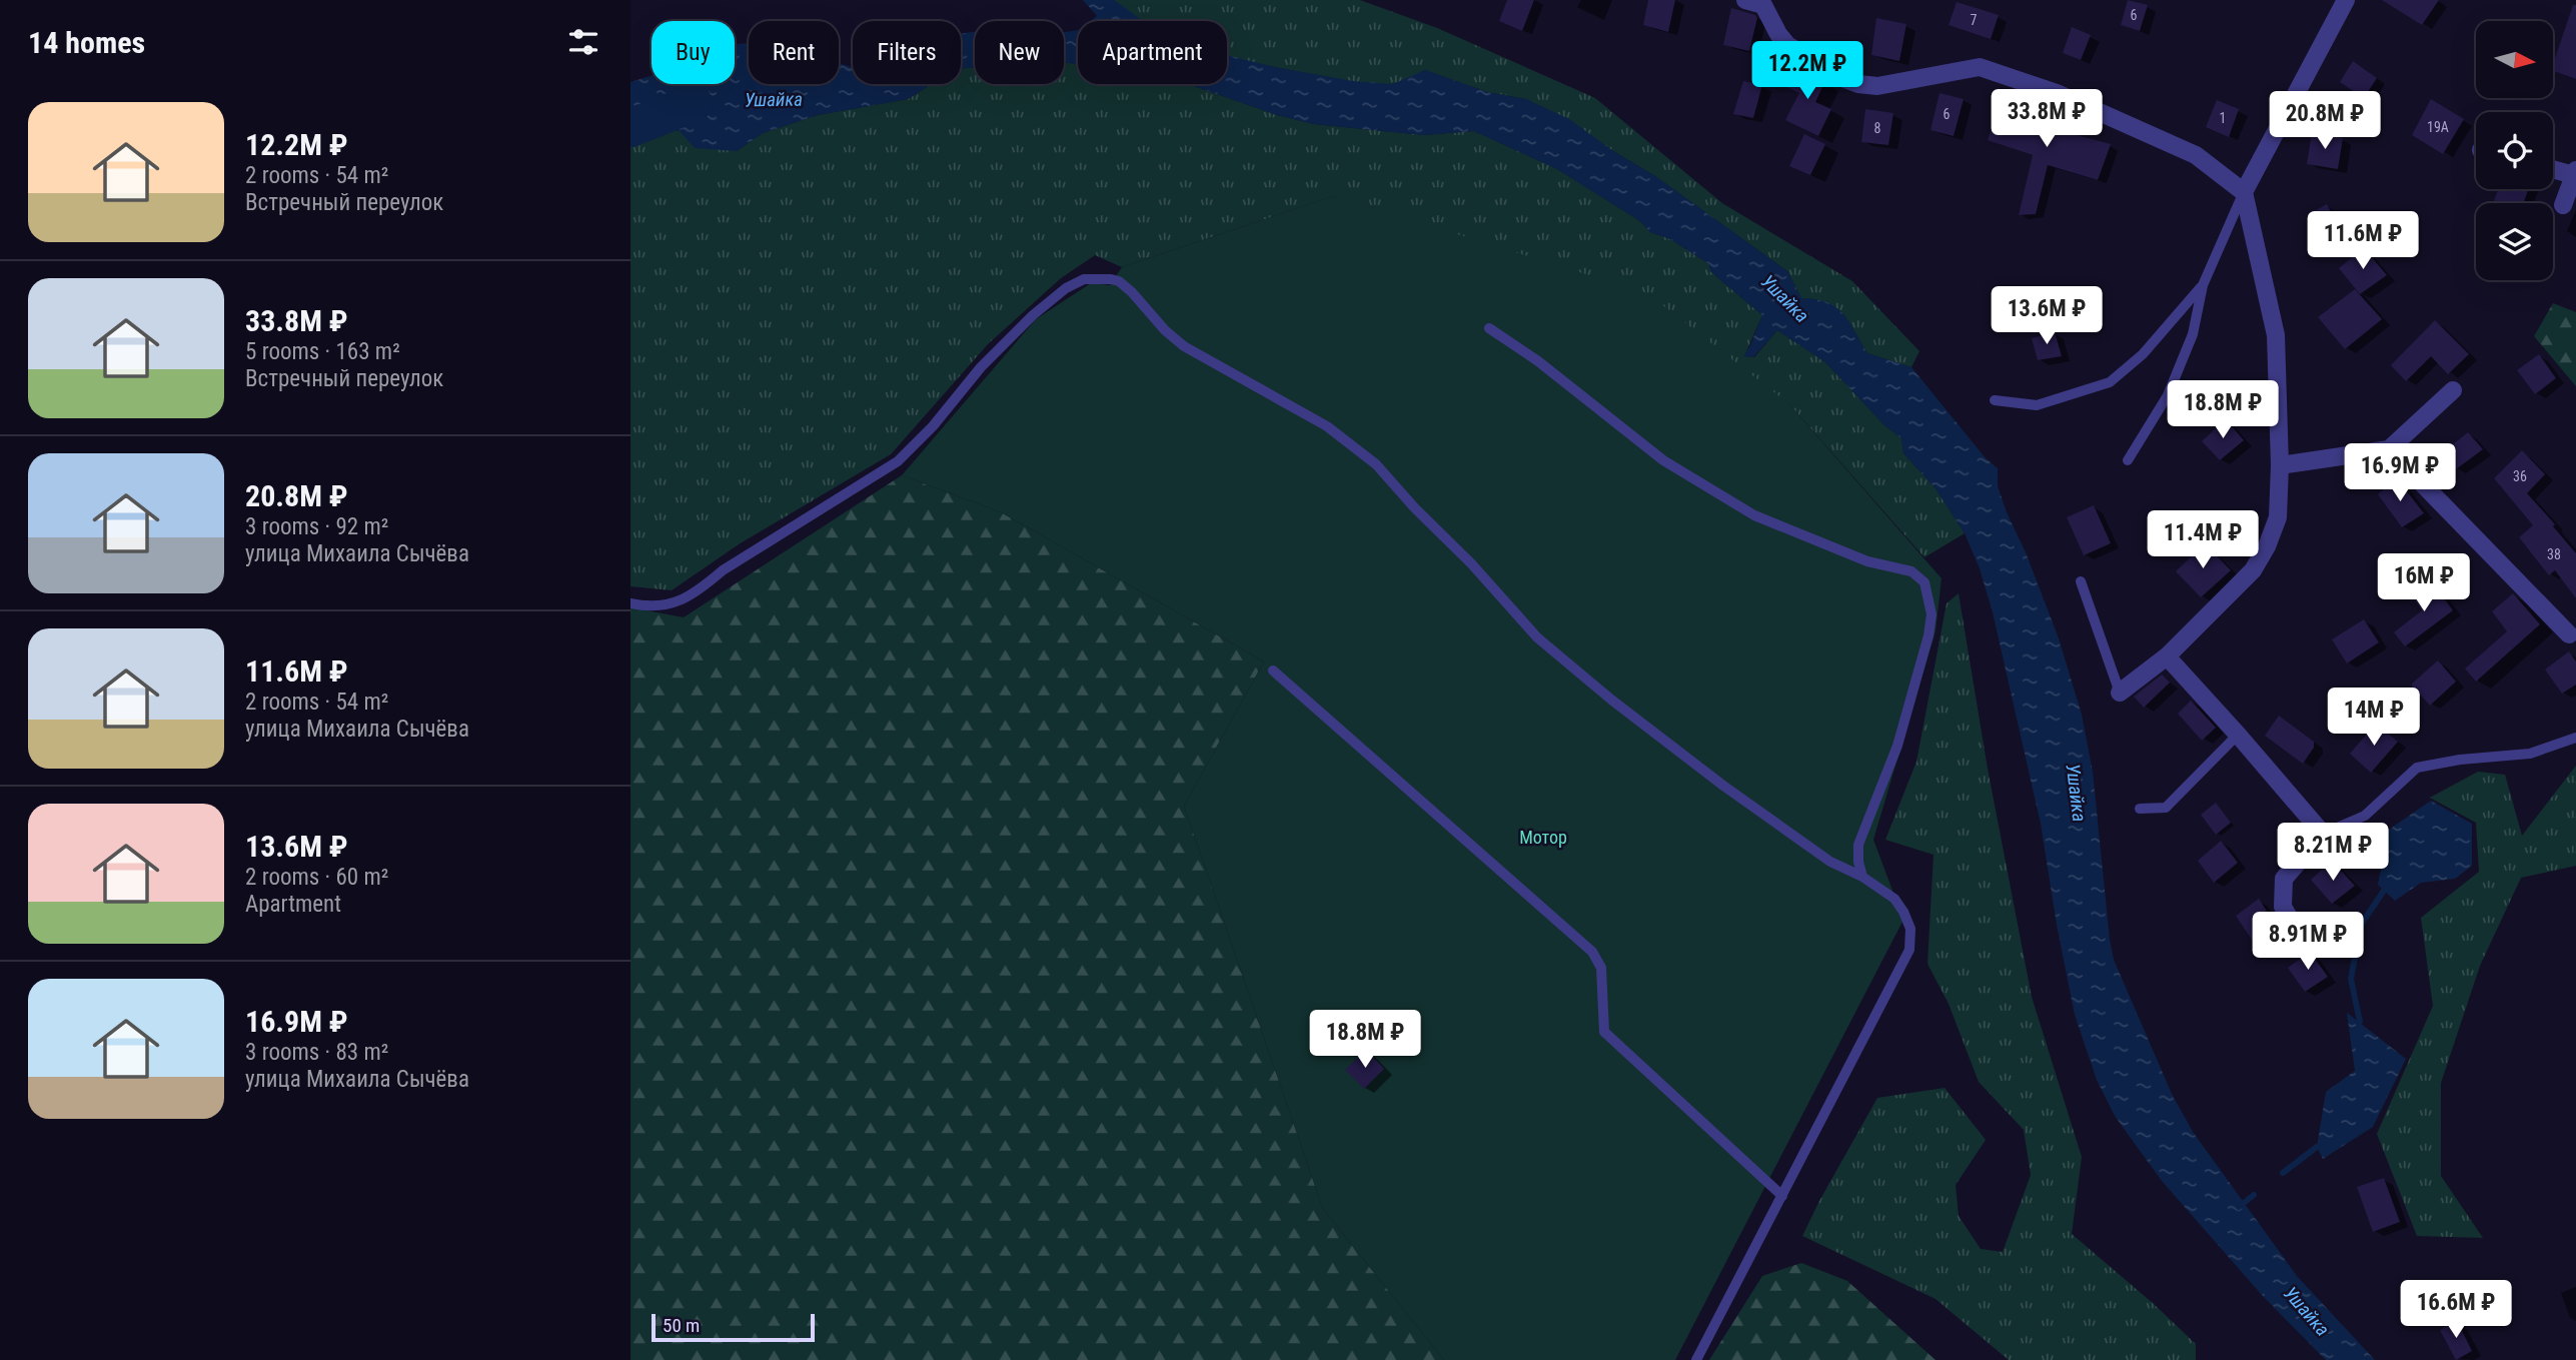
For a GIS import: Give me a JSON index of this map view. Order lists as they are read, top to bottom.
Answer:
{
  "water": ["Ушайка"],
  "parks": ["Мотор"],
  "house_numbers": [
    "6",
    "7",
    "6",
    "1",
    "19А",
    "8",
    "36",
    "38"
  ],
  "scale_bar": "50 m",
  "north": "right",
  "page": {
    "heading": "14 homes",
    "chip": [
      "Buy",
      "Rent",
      "Filters",
      "New",
      "Apartment"
    ],
    "price": [
      "12.2M ₽",
      "33.8M ₽",
      "20.8M ₽",
      "11.6M ₽",
      "13.6M ₽",
      "18.8M ₽",
      "16.9M ₽",
      "11.4M ₽",
      "16M ₽",
      "14M ₽",
      "8.21M ₽",
      "8.91M ₽",
      "18.8M ₽",
      "16.6M ₽"
    ],
    "list": [
      {
        "name": "12.2M ₽",
        "note": "2 rooms · 54 m² · Встречный переулок"
      },
      {
        "name": "33.8M ₽",
        "note": "5 rooms · 163 m² · Встречный переулок"
      },
      {
        "name": "20.8M ₽",
        "note": "3 rooms · 92 m² · улица Михаила Сычёва"
      },
      {
        "name": "11.6M ₽",
        "note": "2 rooms · 54 m² · улица Михаила Сычёва"
      },
      {
        "name": "13.6M ₽",
        "note": "2 rooms · 60 m² · Apartment"
      },
      {
        "name": "16.9M ₽",
        "note": "3 rooms · 83 m² · улица Михаила Сычёва"
      }
    ],
    "scale": "50 m"
  }
}
